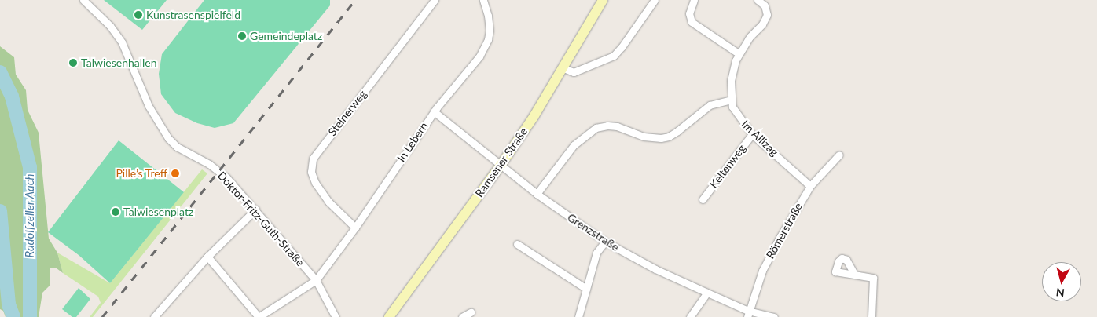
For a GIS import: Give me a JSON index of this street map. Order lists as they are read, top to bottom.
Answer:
{
  "streets": {
    "main road": ["Ramsener Straße"],
    "street": [
      "Steinerweg",
      "Im Allizag",
      "In Lebern",
      "Keltenweg",
      "Doktor-Fritz-Guth-Straße",
      "Römerstraße",
      "Grenzstraße"
    ]
  },
  "crossings": [
    ["Steinerweg", "In Lebern"],
    ["Im Allizag", "Keltenweg"],
    ["Im Allizag", "Römerstraße"],
    ["In Lebern", "Doktor-Fritz-Guth-Straße"],
    ["In Lebern", "Grenzstraße"],
    ["Ramsener Straße", "Grenzstraße"],
    ["Römerstraße", "Grenzstraße"]
  ],
  "water": ["Radolfzeller Aach"],
  "places": [
    "Kunstrasenspielfeld",
    "Gemeindeplatz",
    "Talwiesenhallen",
    "Pille’s Treff",
    "Talwiesenplatz"
  ],
  "north": "bottom"
}
